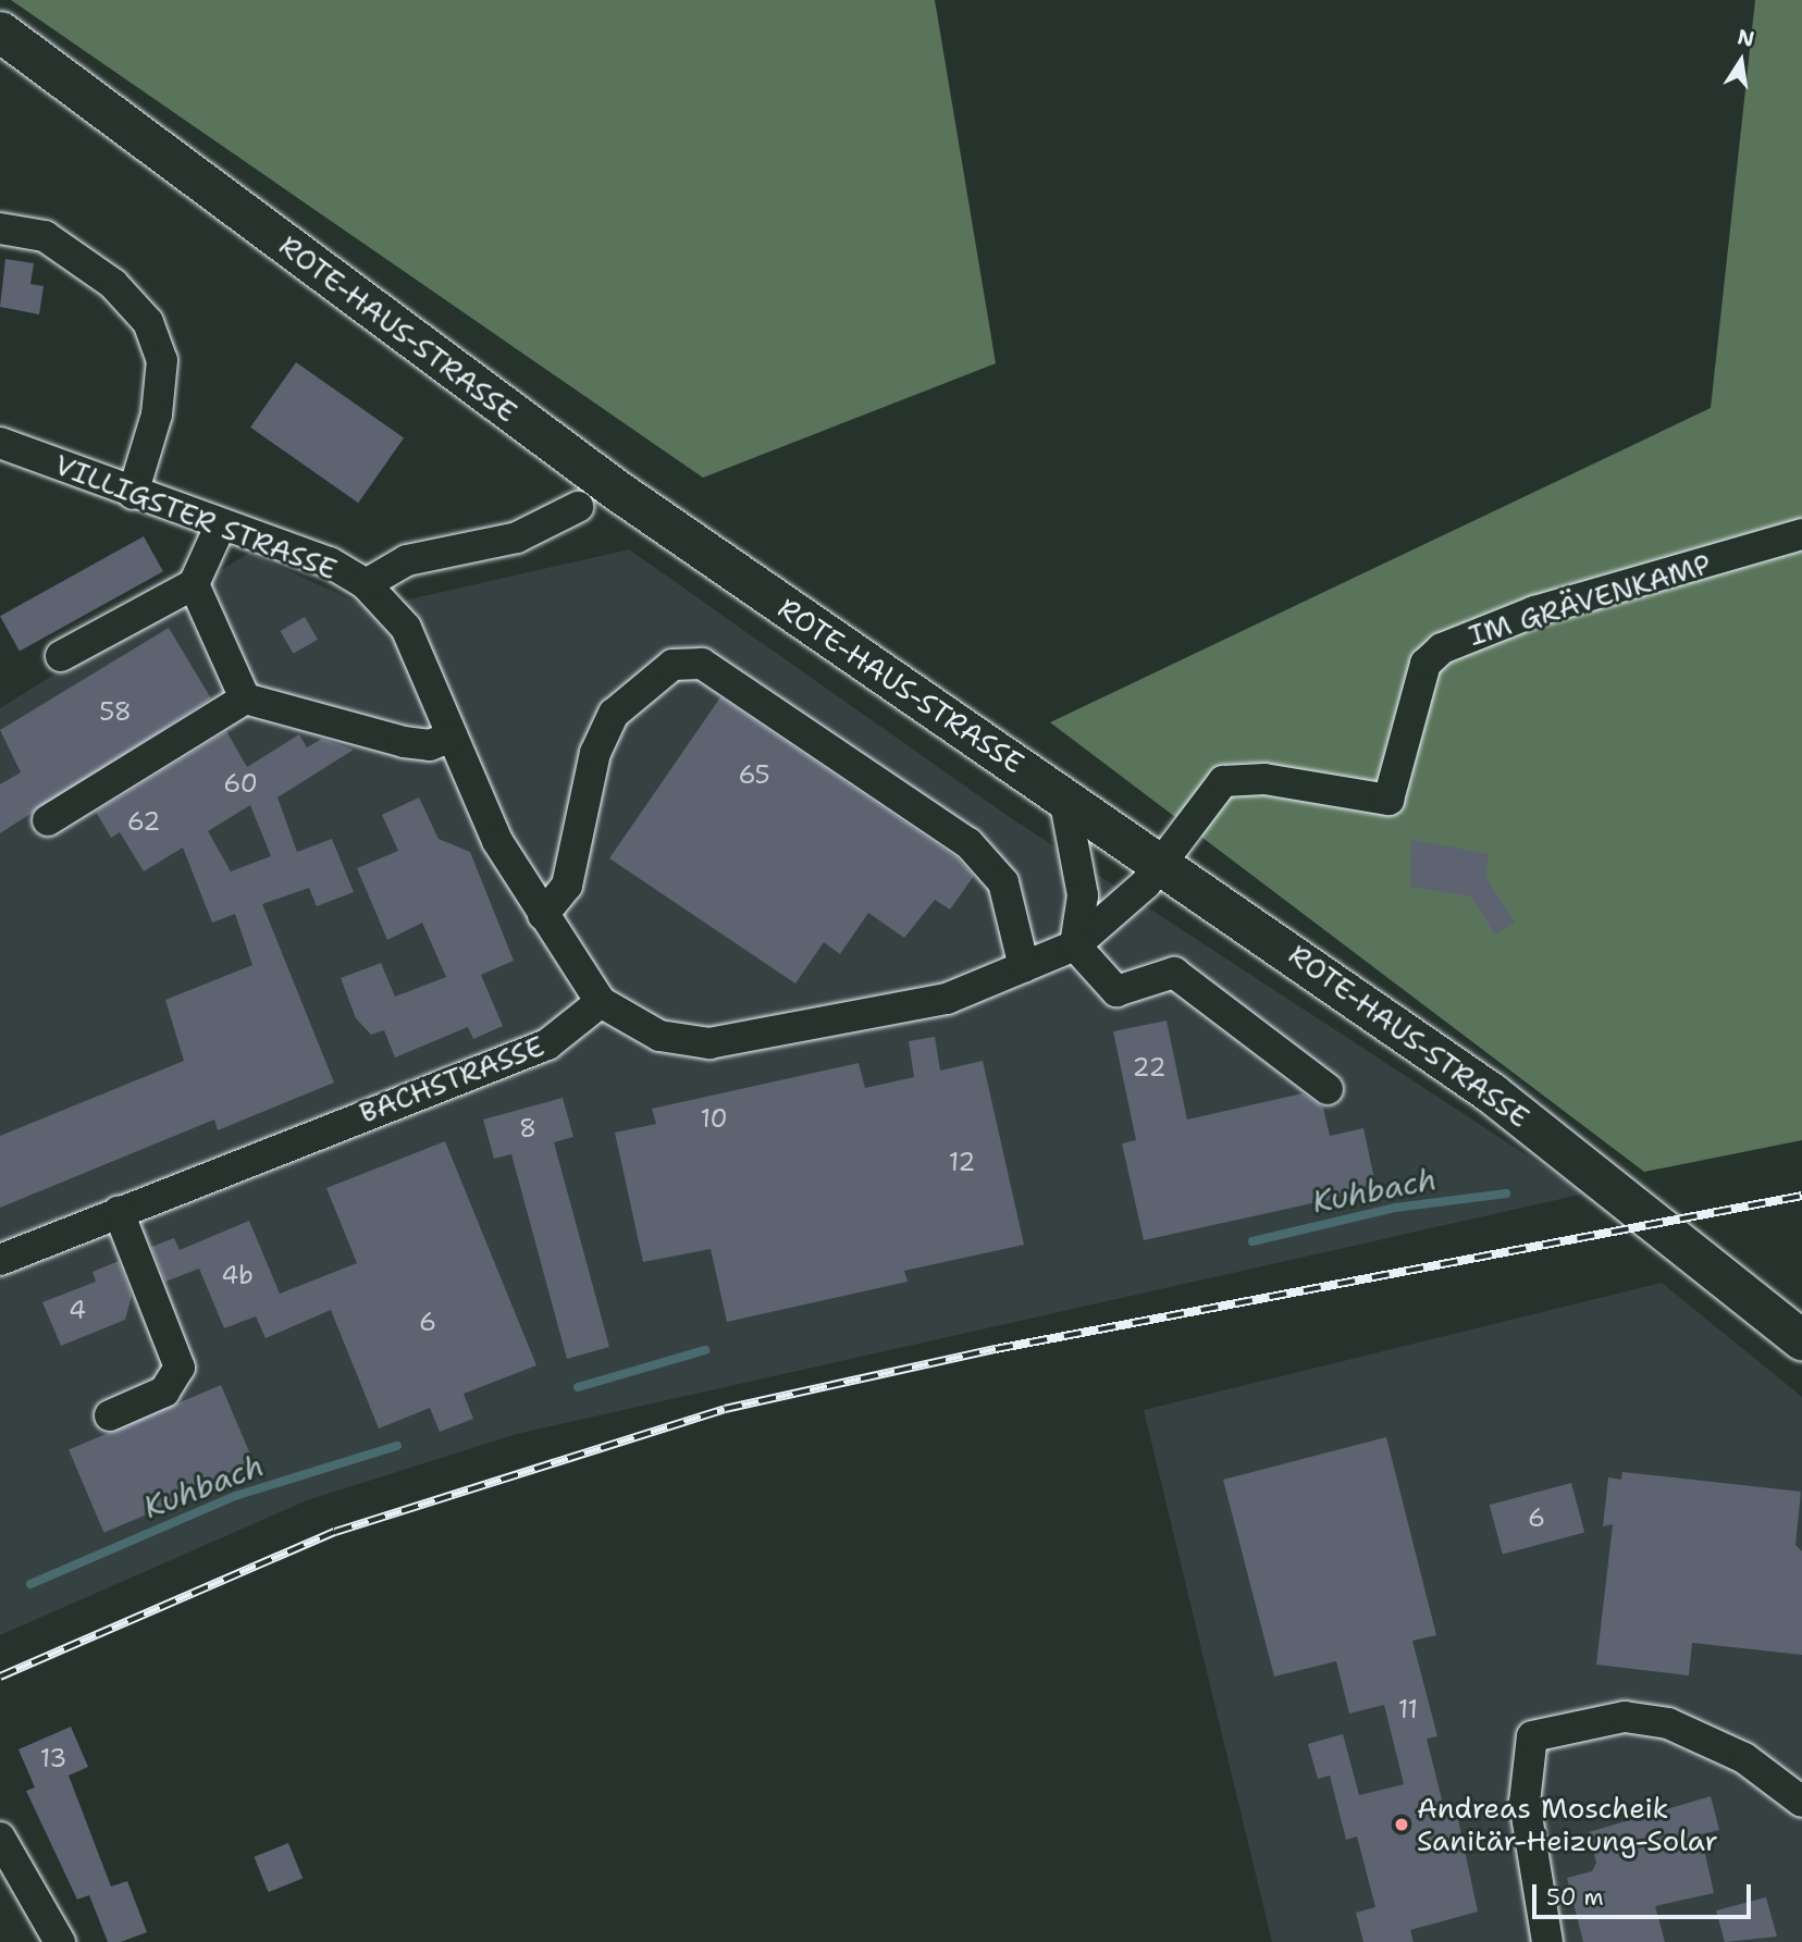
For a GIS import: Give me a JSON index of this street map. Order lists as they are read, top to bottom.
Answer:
{
  "streets": {
    "main road": ["ROTE-HAUS-STRASSE"],
    "street": ["VILLIGSTER STRASSE", "IM GRÄVENKAMP", "BACHSTRASSE"]
  },
  "crossings": [
    ["ROTE-HAUS-STRASSE", "IM GRÄVENKAMP"],
    ["VILLIGSTER STRASSE", "BACHSTRASSE"]
  ],
  "water": ["Kuhbach"],
  "places": ["Andreas Moscheik Sanitär-Heizung-Solar"],
  "house_numbers": [
    "58",
    "65",
    "60",
    "62",
    "22",
    "10",
    "8",
    "12",
    "4b",
    "4",
    "6",
    "6",
    "11",
    "13"
  ],
  "scale_bar": "50 m",
  "north": "top"
}
